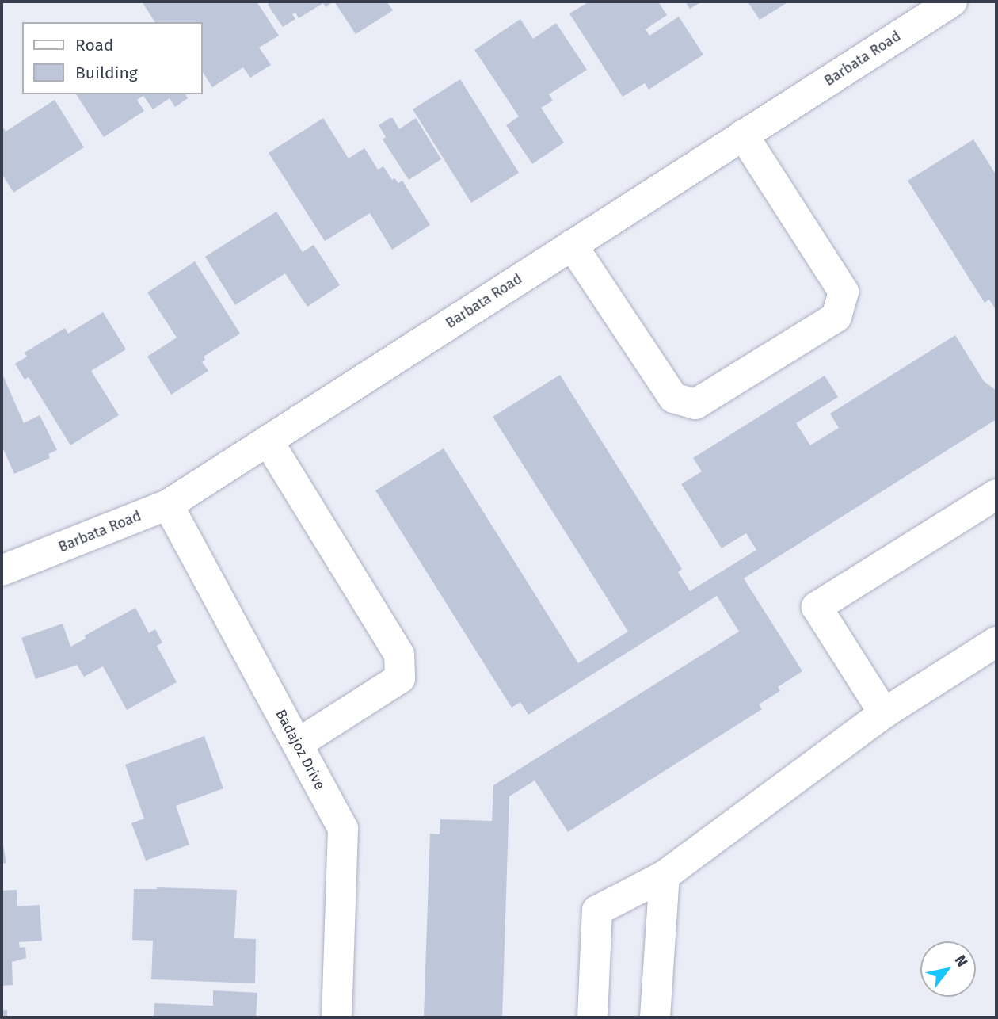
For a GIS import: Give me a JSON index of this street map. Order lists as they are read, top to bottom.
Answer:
{
  "streets": {
    "street": ["Barbata Road", "Badajoz Drive"]
  },
  "crossings": [
    ["Barbata Road", "Badajoz Drive"]
  ],
  "legend": ["Road", "Building"],
  "north": "top right"
}
